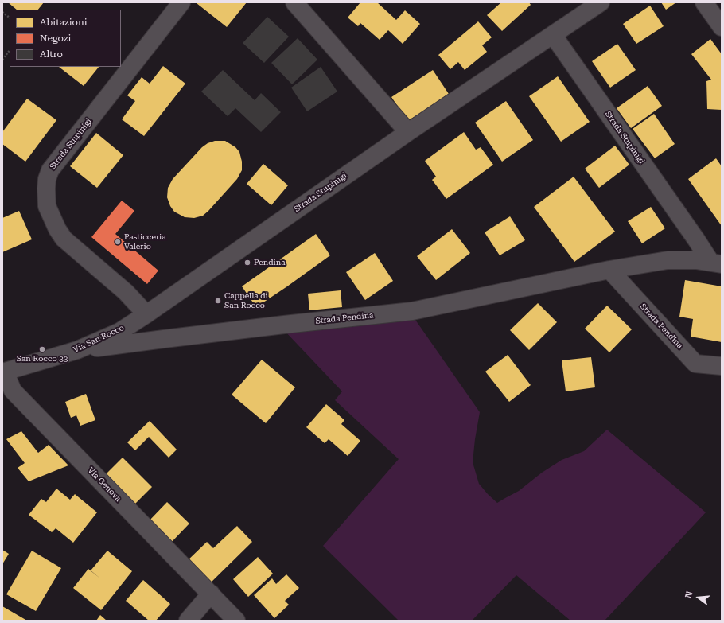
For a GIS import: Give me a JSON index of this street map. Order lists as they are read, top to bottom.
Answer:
{
  "streets": {
    "street": [
      "Strada Stupinigi",
      "Strada Pendina",
      "Via San Rocco",
      "Via Genova"
    ]
  },
  "crossings": [
    ["Strada Stupinigi", "Strada Pendina"],
    ["Strada Stupinigi", "Via San Rocco"],
    ["Strada Pendina", "Via San Rocco"],
    ["Via San Rocco", "Via Genova"]
  ],
  "places": [
    "Pasticceria Valerio",
    "Pendina",
    "Cappella di San Rocco",
    "San Rocco 33"
  ],
  "legend": ["Abitazioni", "Negozi", "Altro"],
  "north": "left"
}
